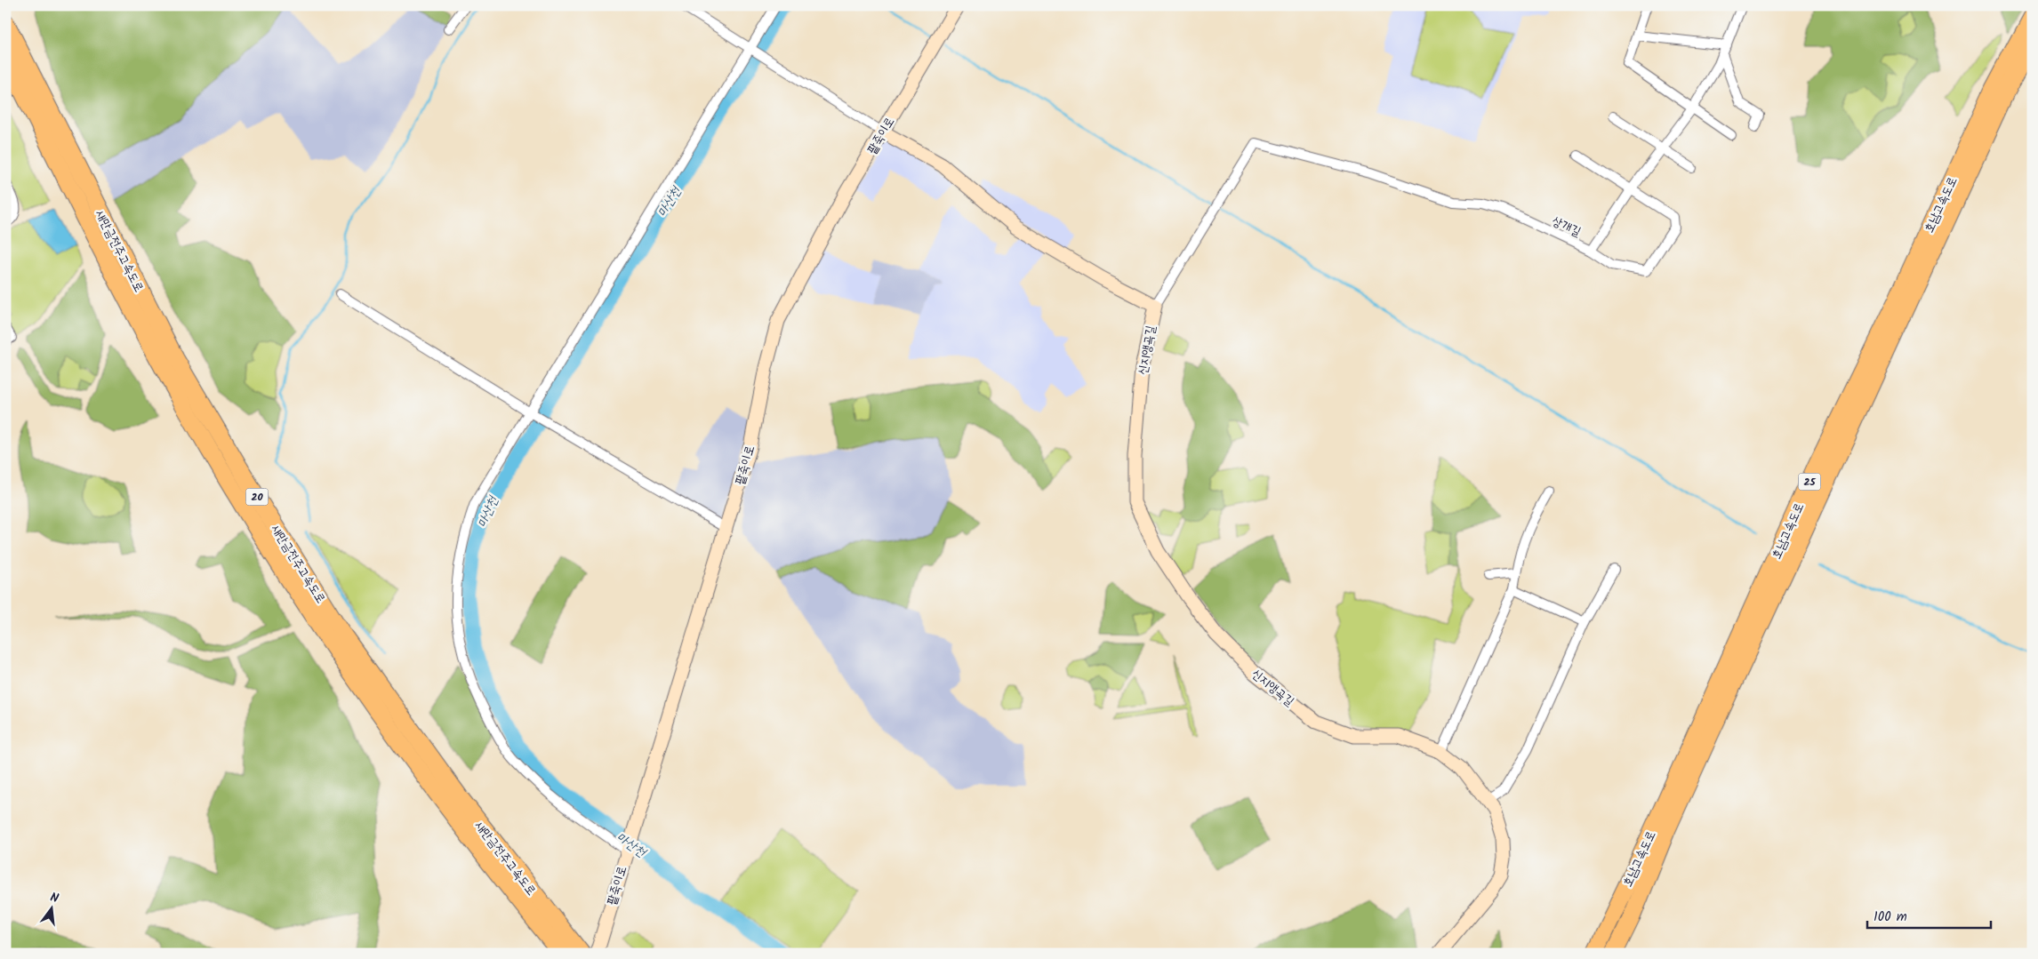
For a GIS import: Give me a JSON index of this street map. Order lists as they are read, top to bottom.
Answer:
{
  "streets": {
    "highway": [
      "호남고속도로",
      "새만금전주고속도로",
      "25",
      "20"
    ],
    "street": ["팥죽이로", "상개길", "신지앵곡길"]
  },
  "crossings": [
    ["상개길", "신지앵곡길"]
  ],
  "water": ["마산천"],
  "scale_bar": "100 m",
  "north": "top"
}
